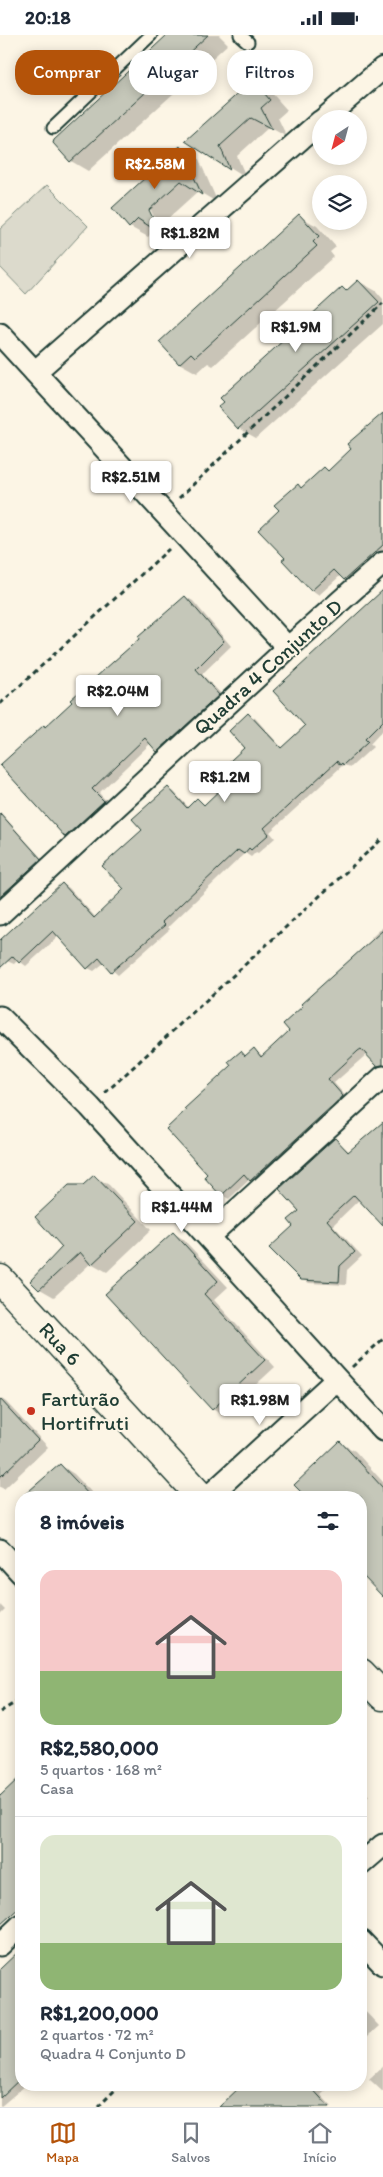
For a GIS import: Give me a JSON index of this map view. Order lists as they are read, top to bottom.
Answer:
{
  "streets": {
    "street": ["Quadra 4 Conjunto D", "Rua 6"]
  },
  "places": ["Farturão Hortifruti"],
  "north": "bottom left",
  "page": {
    "status": "20:18",
    "chip": ["Comprar", "Alugar", "Filtros"],
    "price": [
      "R$2.58M",
      "R$1.82M",
      "R$1.9M",
      "R$2.51M",
      "R$2.04M",
      "R$1.2M",
      "R$1.44M",
      "R$1.98M"
    ],
    "heading": "8 imóveis",
    "list": [
      {
        "name": "R$2,580,000",
        "note": "5 quartos · 168 m² · Casa"
      },
      {
        "name": "R$1,200,000",
        "note": "2 quartos · 72 m² · Quadra 4 Conjunto D"
      }
    ],
    "tabs": ["Mapa", "Salvos", "Início"]
  }
}
